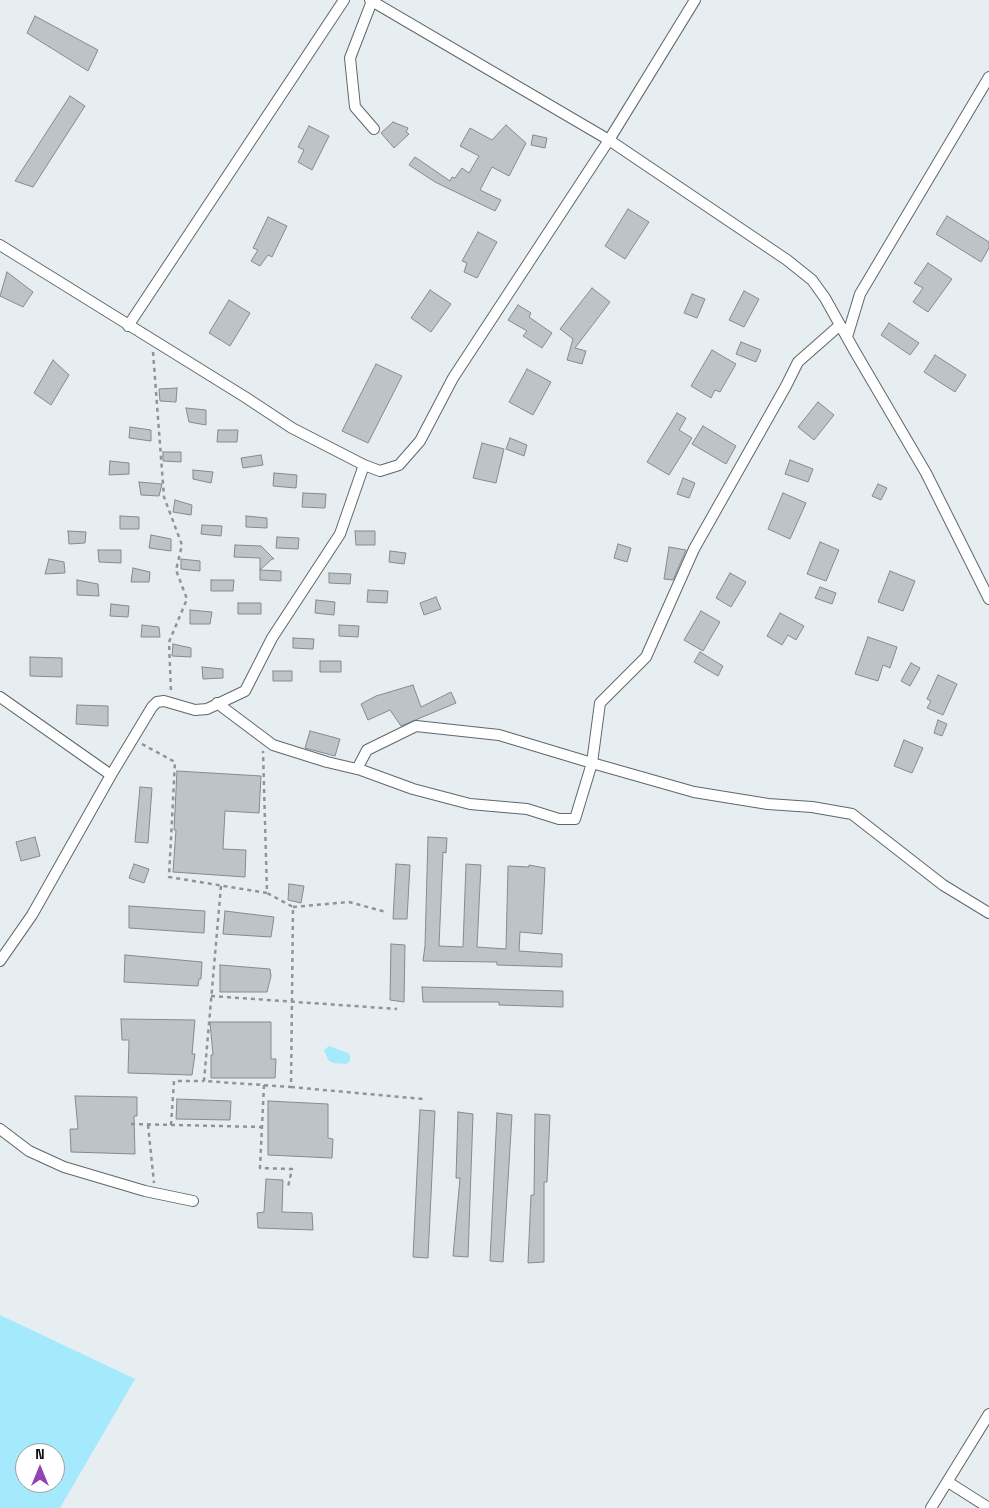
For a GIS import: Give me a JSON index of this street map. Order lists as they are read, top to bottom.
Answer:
{
  "north": "top"
}
